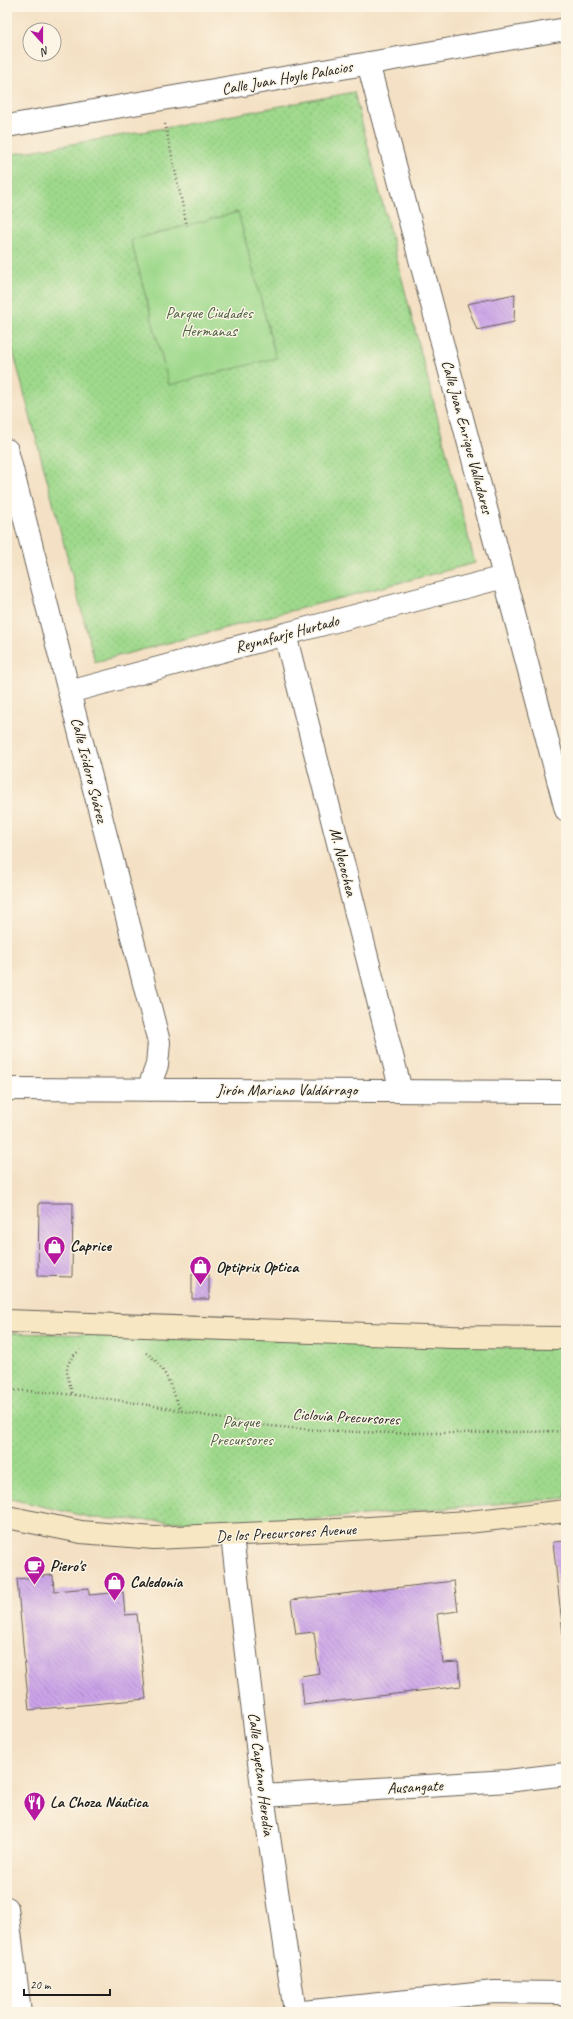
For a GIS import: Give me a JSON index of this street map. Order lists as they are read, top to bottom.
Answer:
{
  "streets": {
    "main road": ["De los Precursores Avenue"],
    "street": [
      "Calle Juan Hoyle Palacios",
      "Calle Juan Enrique Valladares",
      "Reynafarje Hurtado",
      "Calle Isidoro Suárez",
      "M. Necochea",
      "Jirón Mariano Valdárrago",
      "Calle Cayetano Heredia",
      "Ausangate"
    ],
    "path": ["Ciclovía Precursores"]
  },
  "crossings": [
    ["Calle Juan Hoyle Palacios", "Calle Juan Enrique Valladares"],
    ["Calle Juan Enrique Valladares", "Reynafarje Hurtado"],
    ["Reynafarje Hurtado", "Calle Isidoro Suárez"],
    ["Reynafarje Hurtado", "M. Necochea"],
    ["Calle Isidoro Suárez", "Jirón Mariano Valdárrago"],
    ["M. Necochea", "Jirón Mariano Valdárrago"],
    ["De los Precursores Avenue", "Calle Cayetano Heredia"],
    ["Calle Cayetano Heredia", "Ausangate"]
  ],
  "parks": ["Parque Ciudades Hermanas", "Parque Precursores"],
  "places": {
    "shop": ["Caprice", "Optiprix Optica", "Caledonia"],
    "cafe": ["Piero's"],
    "restaurant": ["La Choza Náutica"]
  },
  "scale_bar": "20 m",
  "north": "bottom"
}
